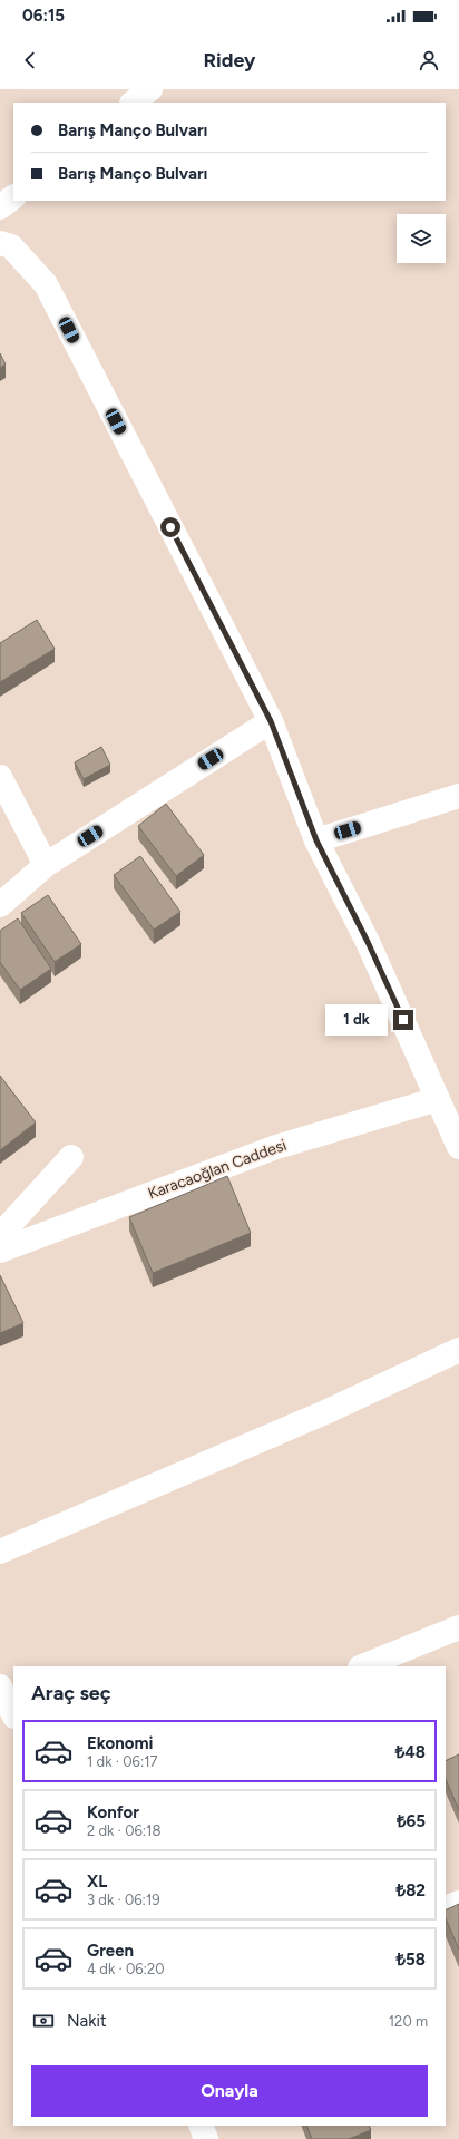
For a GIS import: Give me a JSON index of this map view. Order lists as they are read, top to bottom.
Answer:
{
  "streets": {
    "street": ["Karacaoğlan Caddesi"]
  },
  "page": {
    "status": "06:15",
    "header": "Ridey",
    "banner": ["Barış Manço Bulvarı", "Barış Manço Bulvarı"],
    "bubble": "1 dk",
    "heading": "Araç seç",
    "list": [
      {
        "name": "Ekonomi",
        "note": "1 dk · 06:17",
        "value": "₺48"
      },
      {
        "name": "Konfor",
        "note": "2 dk · 06:18",
        "value": "₺65"
      },
      {
        "name": "XL",
        "note": "3 dk · 06:19",
        "value": "₺82"
      },
      {
        "name": "Green",
        "note": "4 dk · 06:20",
        "value": "₺58"
      }
    ],
    "pay": ["Nakit", "120 m"],
    "buttons": "Onayla"
  }
}
